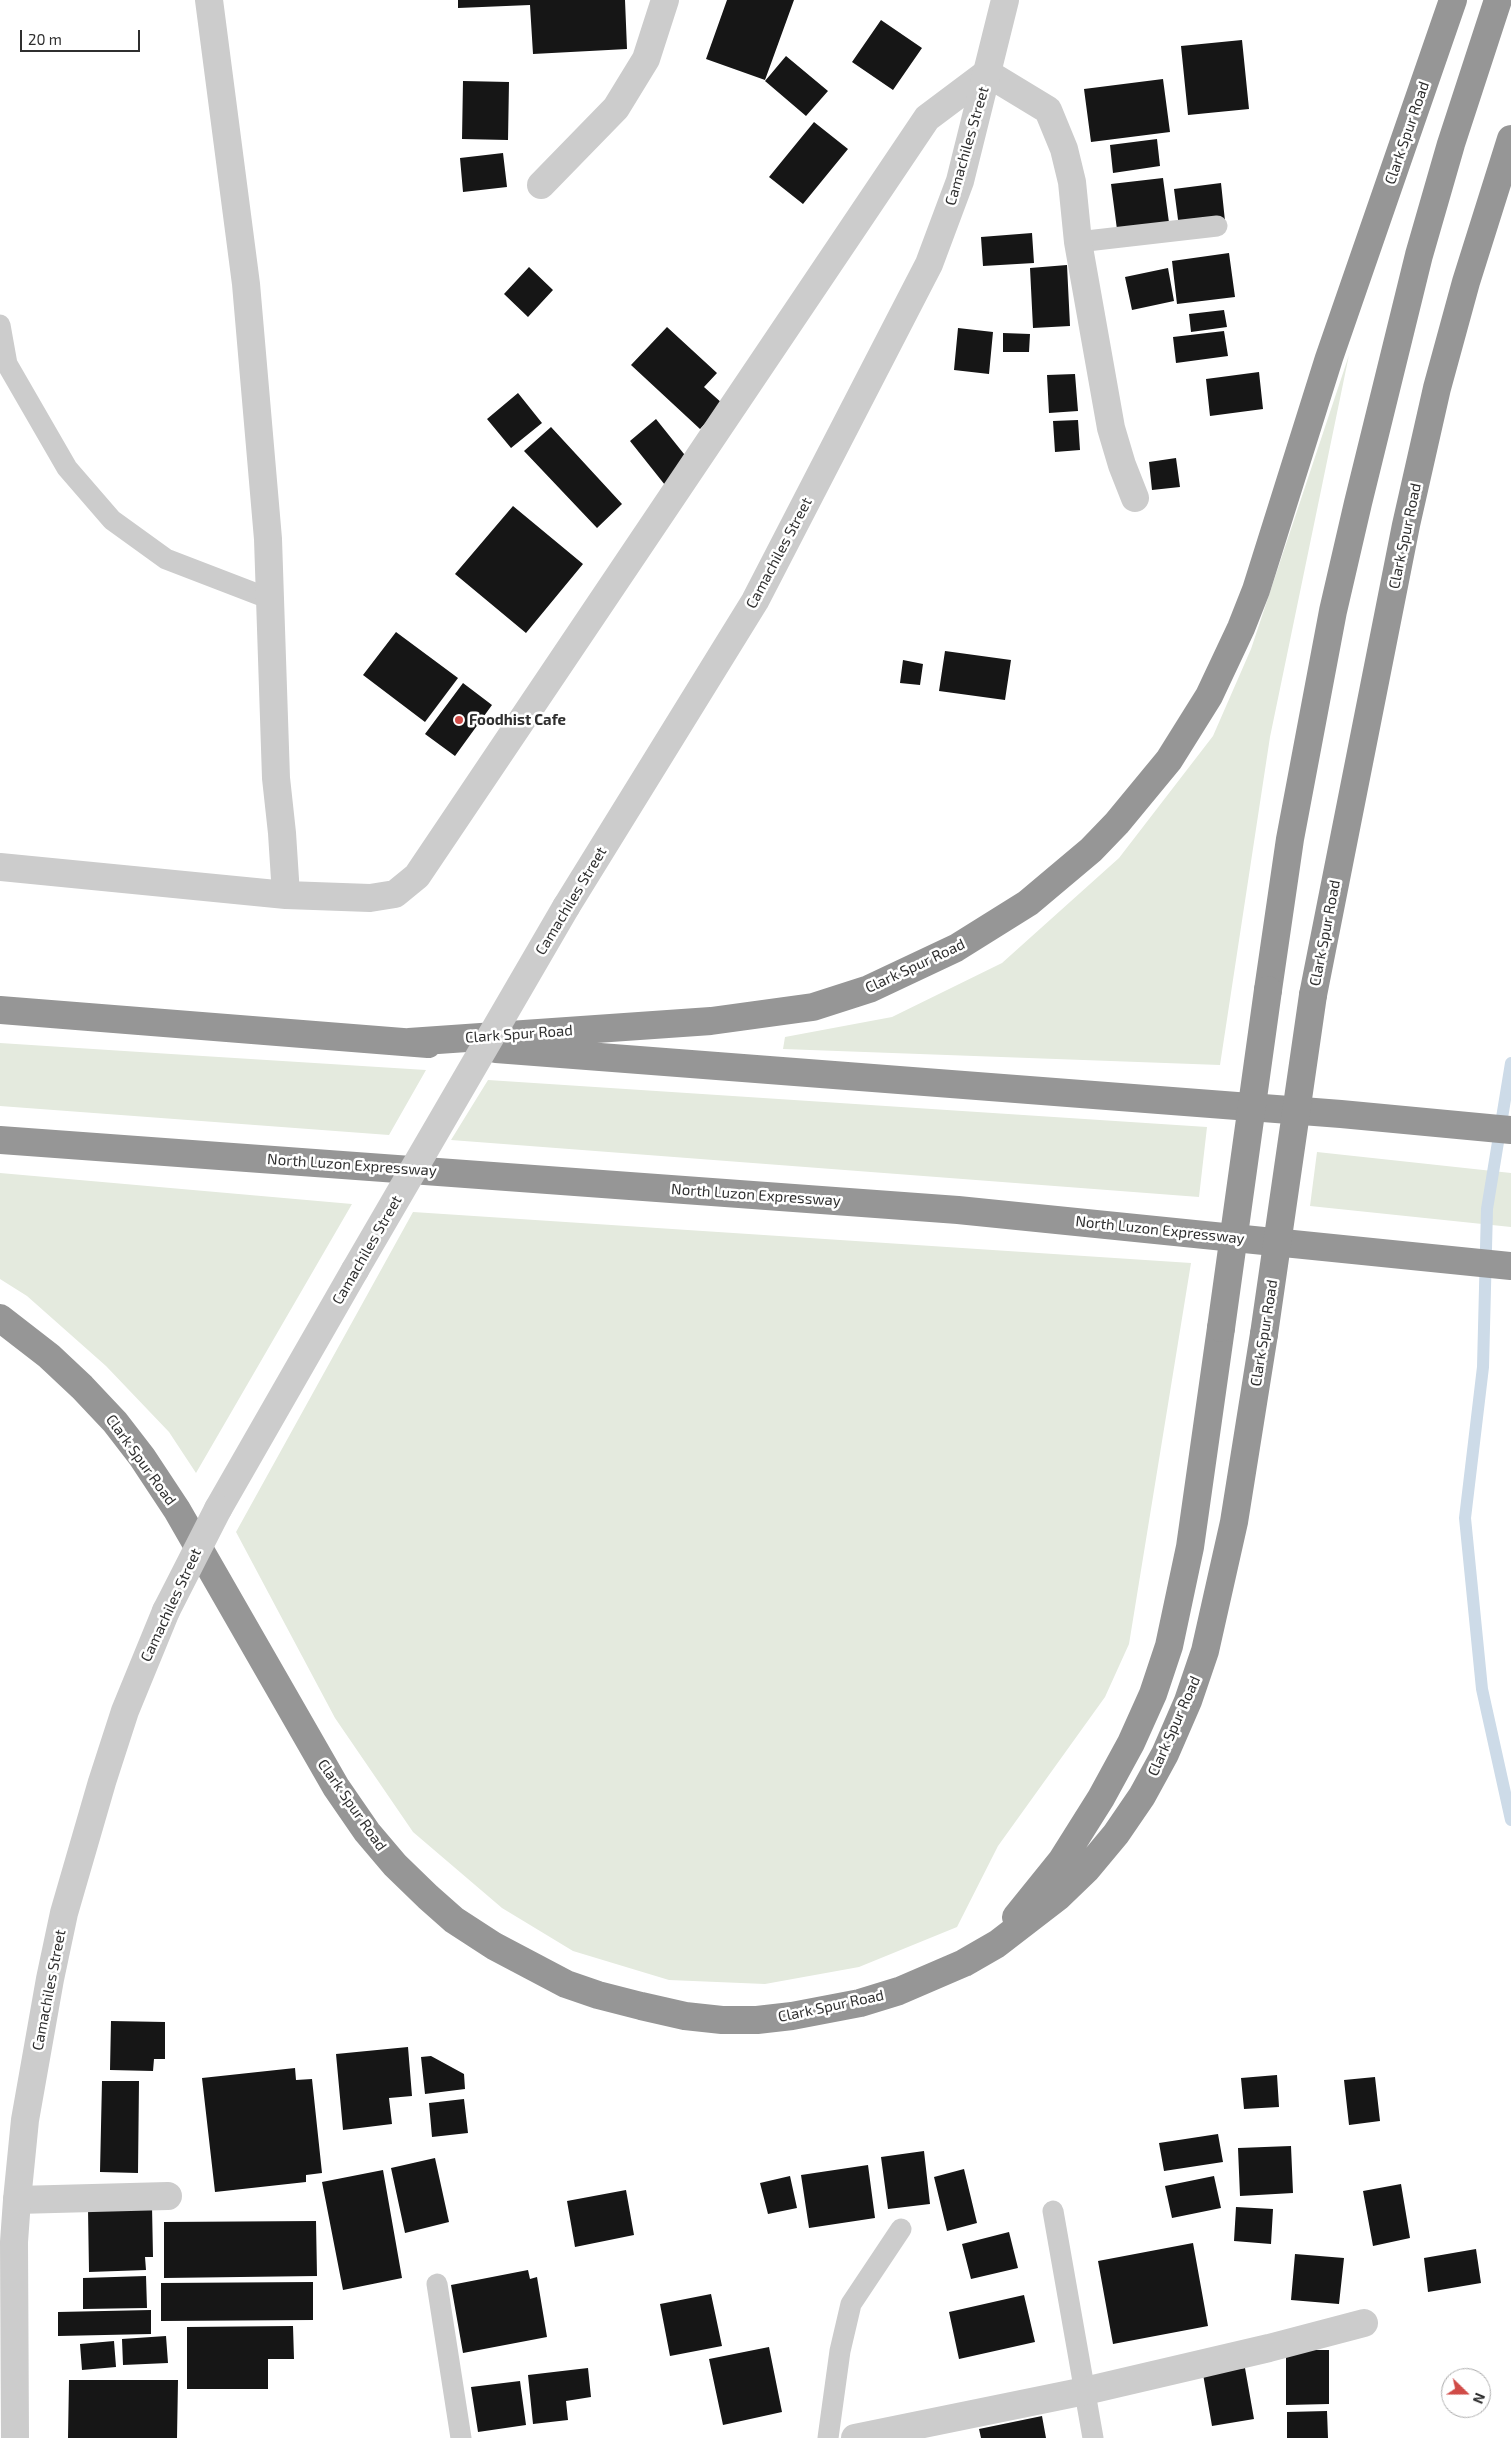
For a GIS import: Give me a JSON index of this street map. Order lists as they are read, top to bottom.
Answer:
{
  "streets": {
    "highway": ["Clark Spur Road", "North Luzon Expressway"],
    "street": ["Camachiles Street"]
  },
  "places": ["Foodhist Cafe"],
  "scale_bar": "20 m",
  "north": "right"
}
